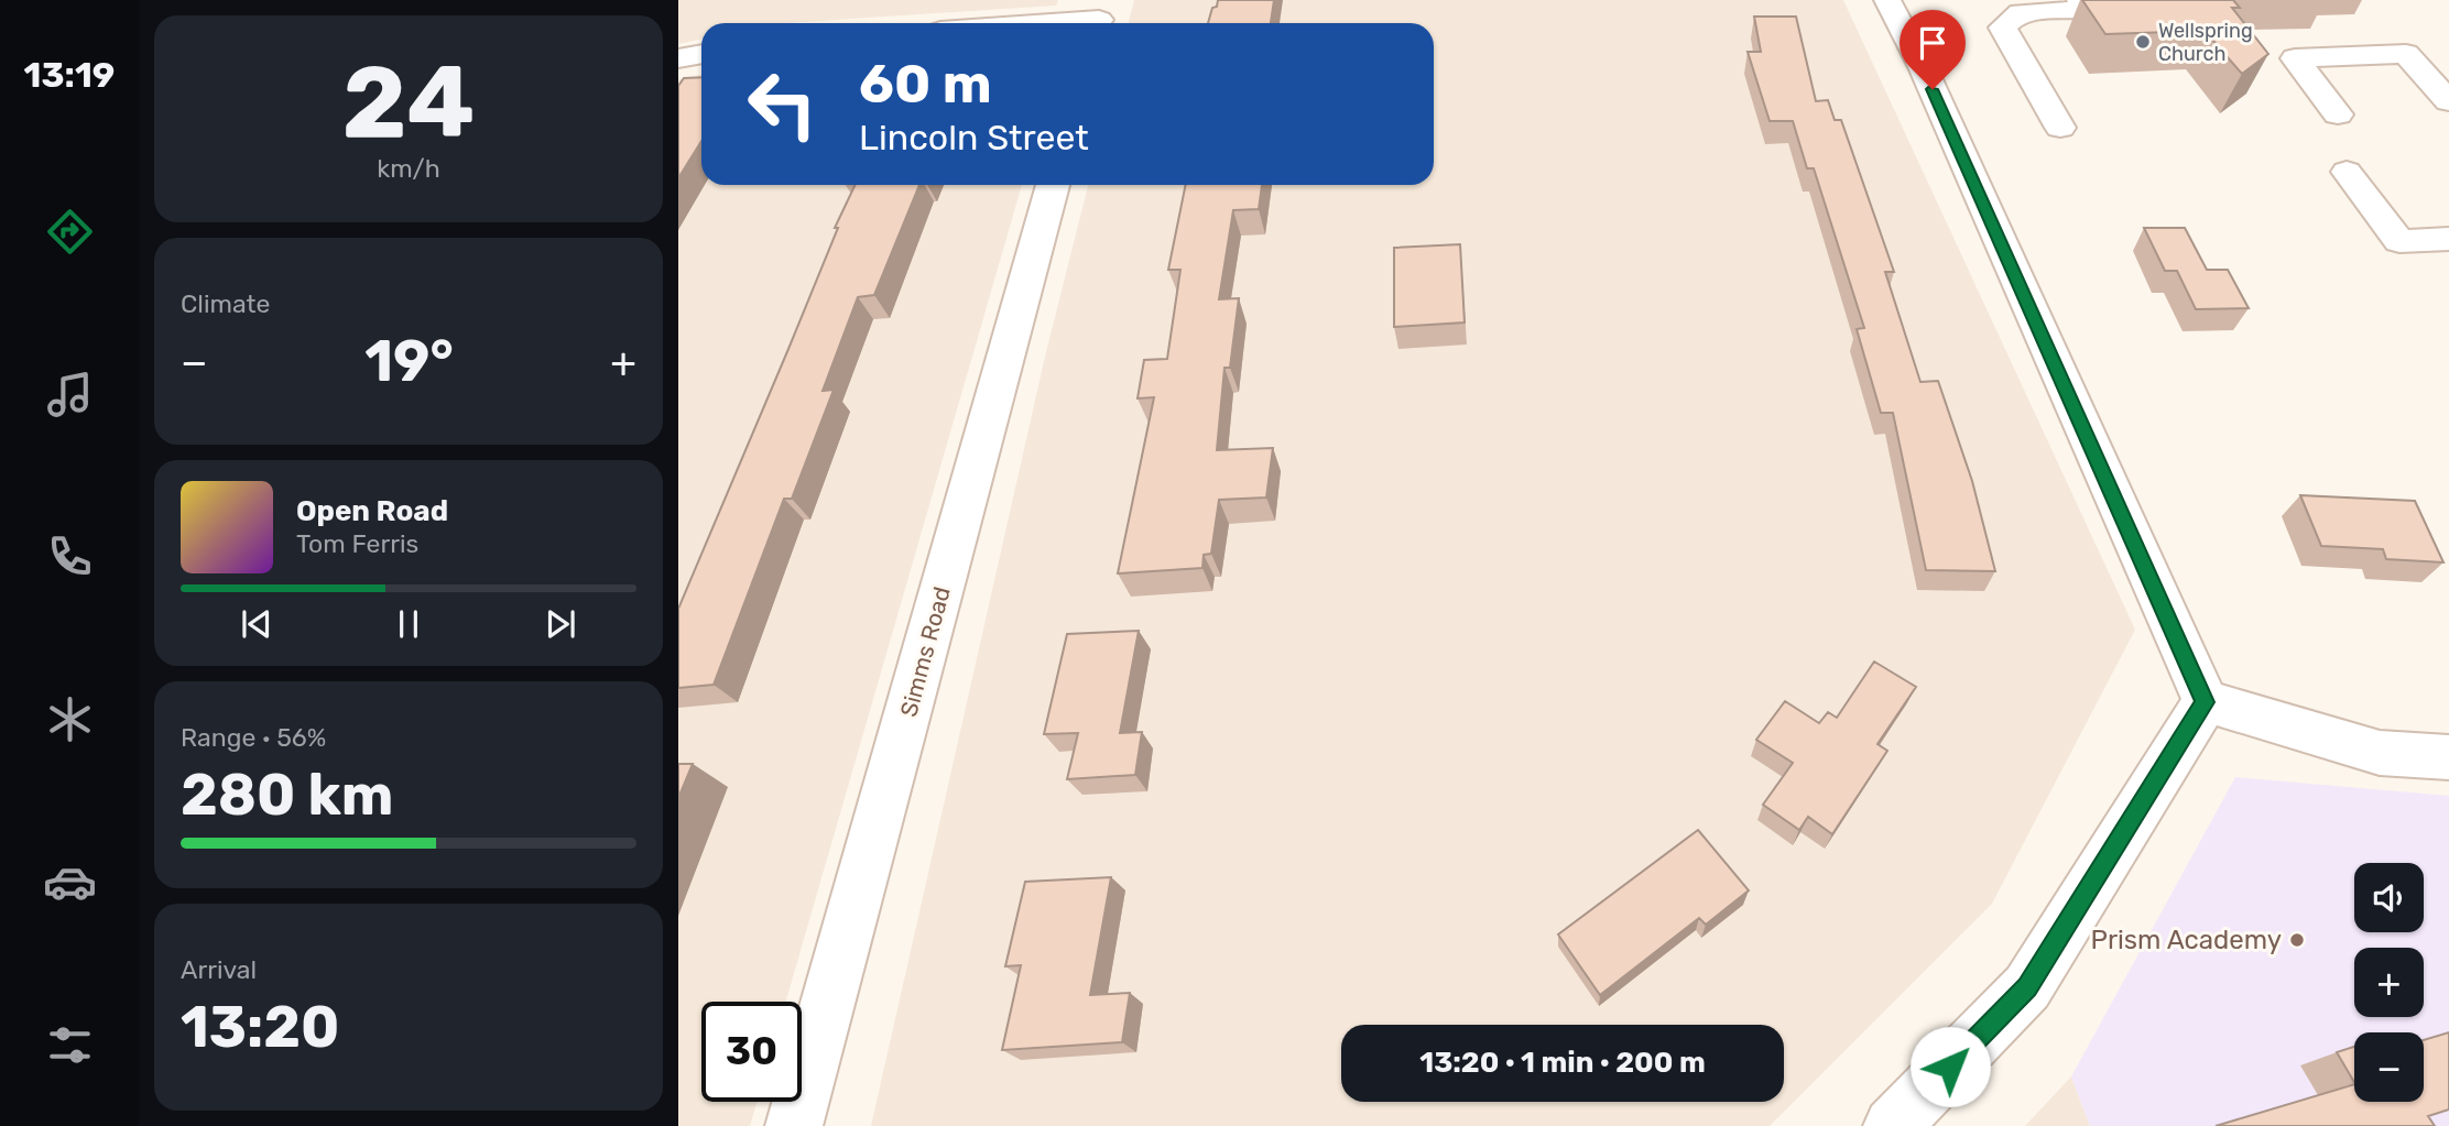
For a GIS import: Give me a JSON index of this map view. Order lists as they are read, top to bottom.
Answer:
{
  "streets": {
    "street": ["Simms Road"]
  },
  "places": ["Wellspring Church", "Prism Academy"],
  "page": {
    "tabs": "13:19",
    "tile": [
      ["24", "km/h"],
      "Climate",
      ["Range · 56%", "280 km"],
      ["Arrival", "13:20"]
    ],
    "turn": ["60 m", "Lincoln Street"],
    "heat": ["−", "19°", "+"],
    "song": ["Open Road", "Tom Ferris"],
    "map_buttons": ["+", "−"],
    "limit": "30",
    "trip": "13:20 · 1 min · 200 m"
  }
}
